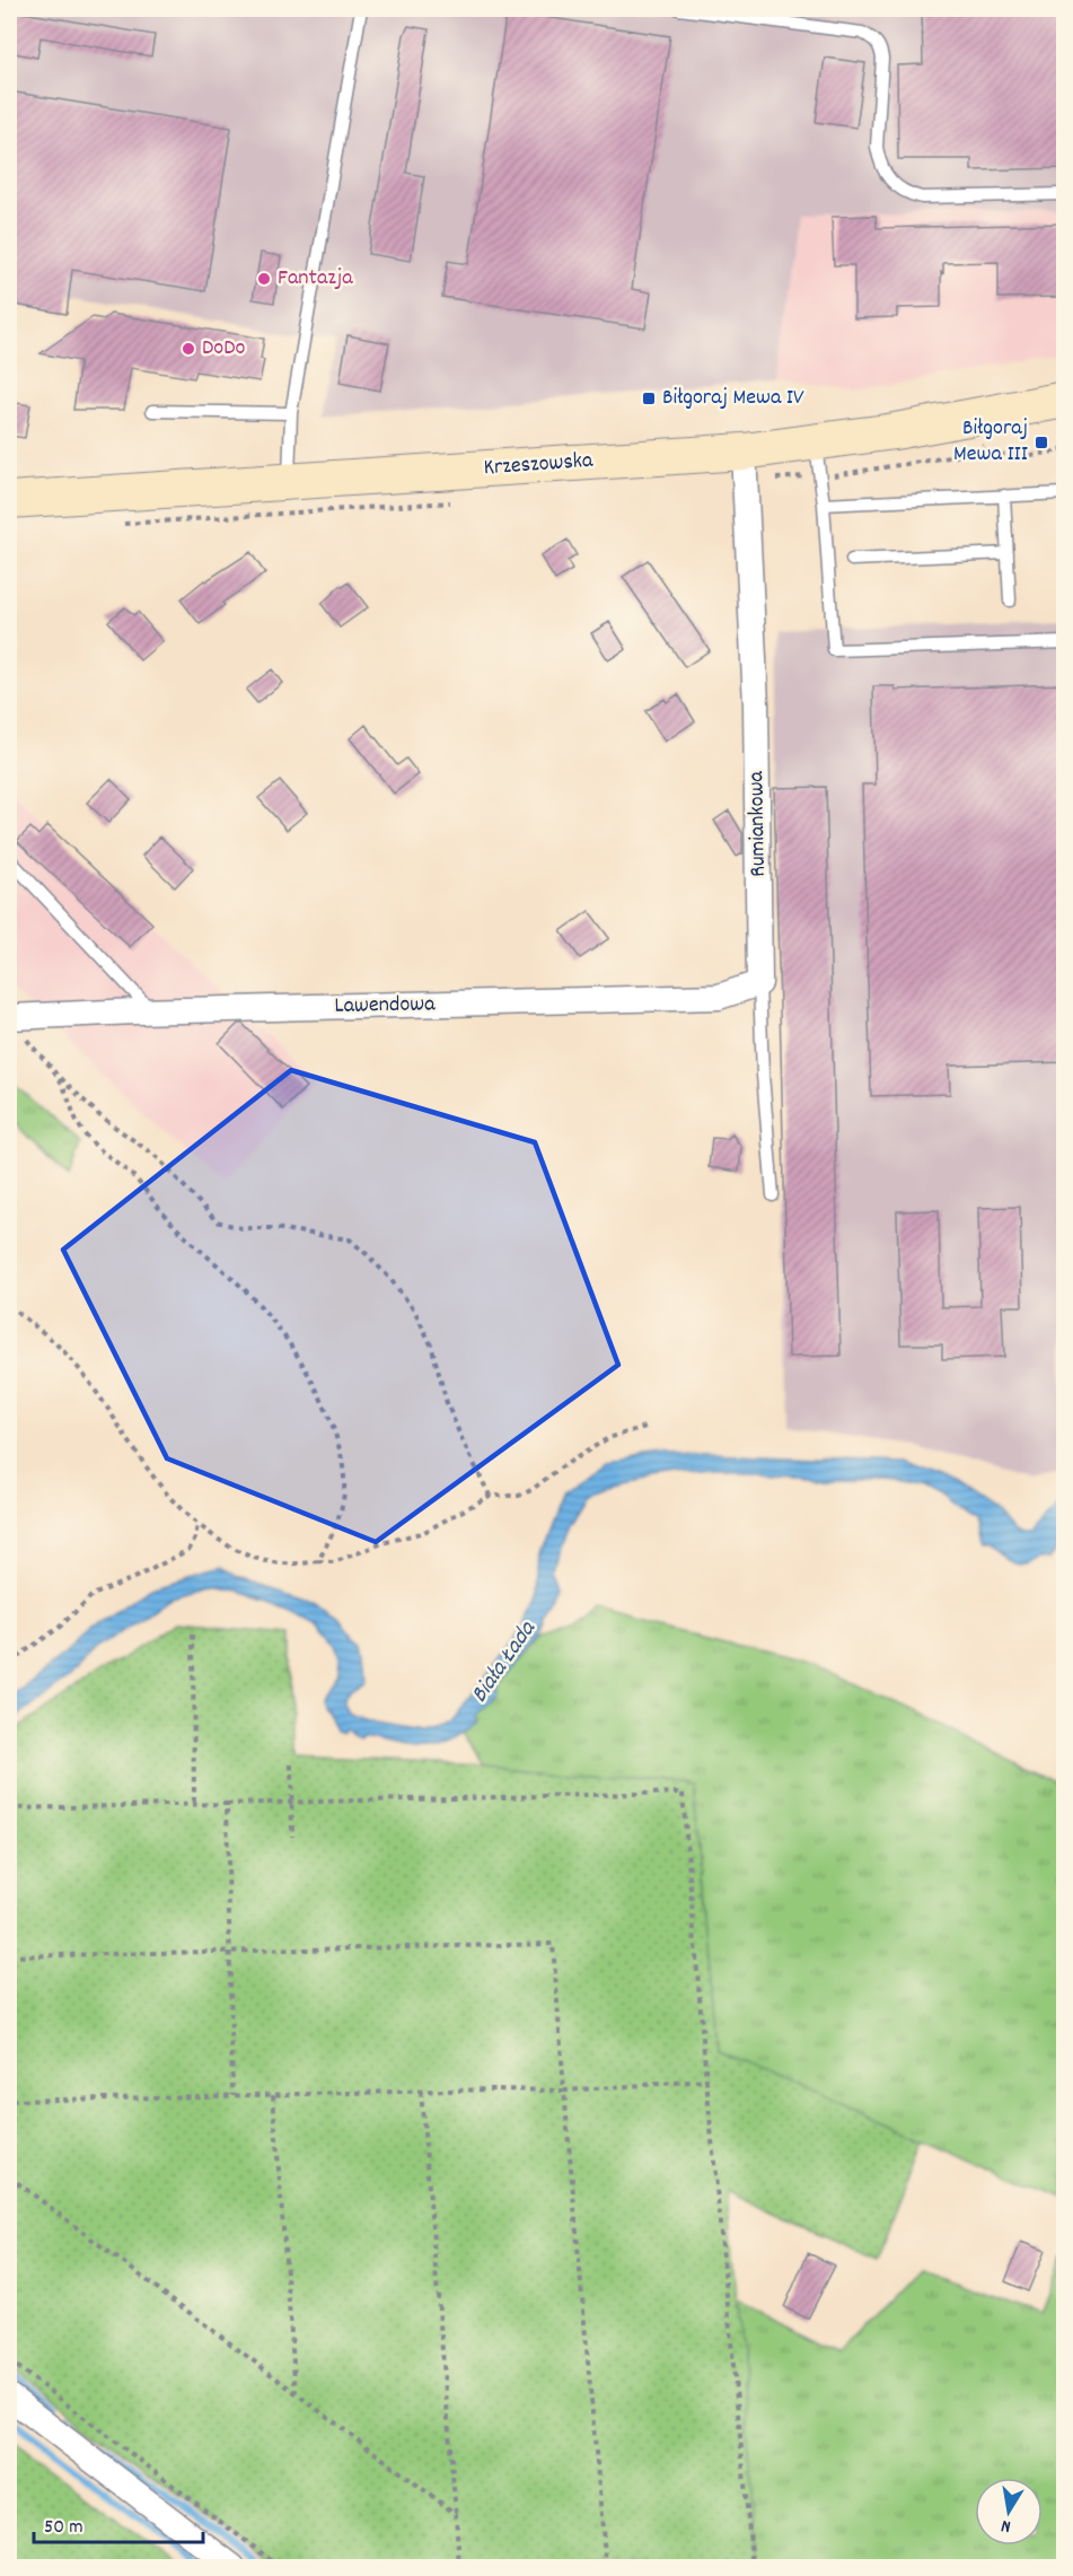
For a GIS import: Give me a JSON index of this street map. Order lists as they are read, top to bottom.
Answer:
{
  "streets": {
    "main road": ["Krzeszowska"],
    "street": ["Rumiankowa", "Lawendowa"]
  },
  "crossings": [
    ["Krzeszowska", "Rumiankowa"],
    ["Rumiankowa", "Lawendowa"]
  ],
  "water": ["Biała Łada"],
  "places": {
    "other": ["Fantazja", "DoDo"],
    "transit": ["Biłgoraj Mewa IV", "Biłgoraj Mewa III"]
  },
  "scale_bar": "50 m",
  "north": "bottom"
}
